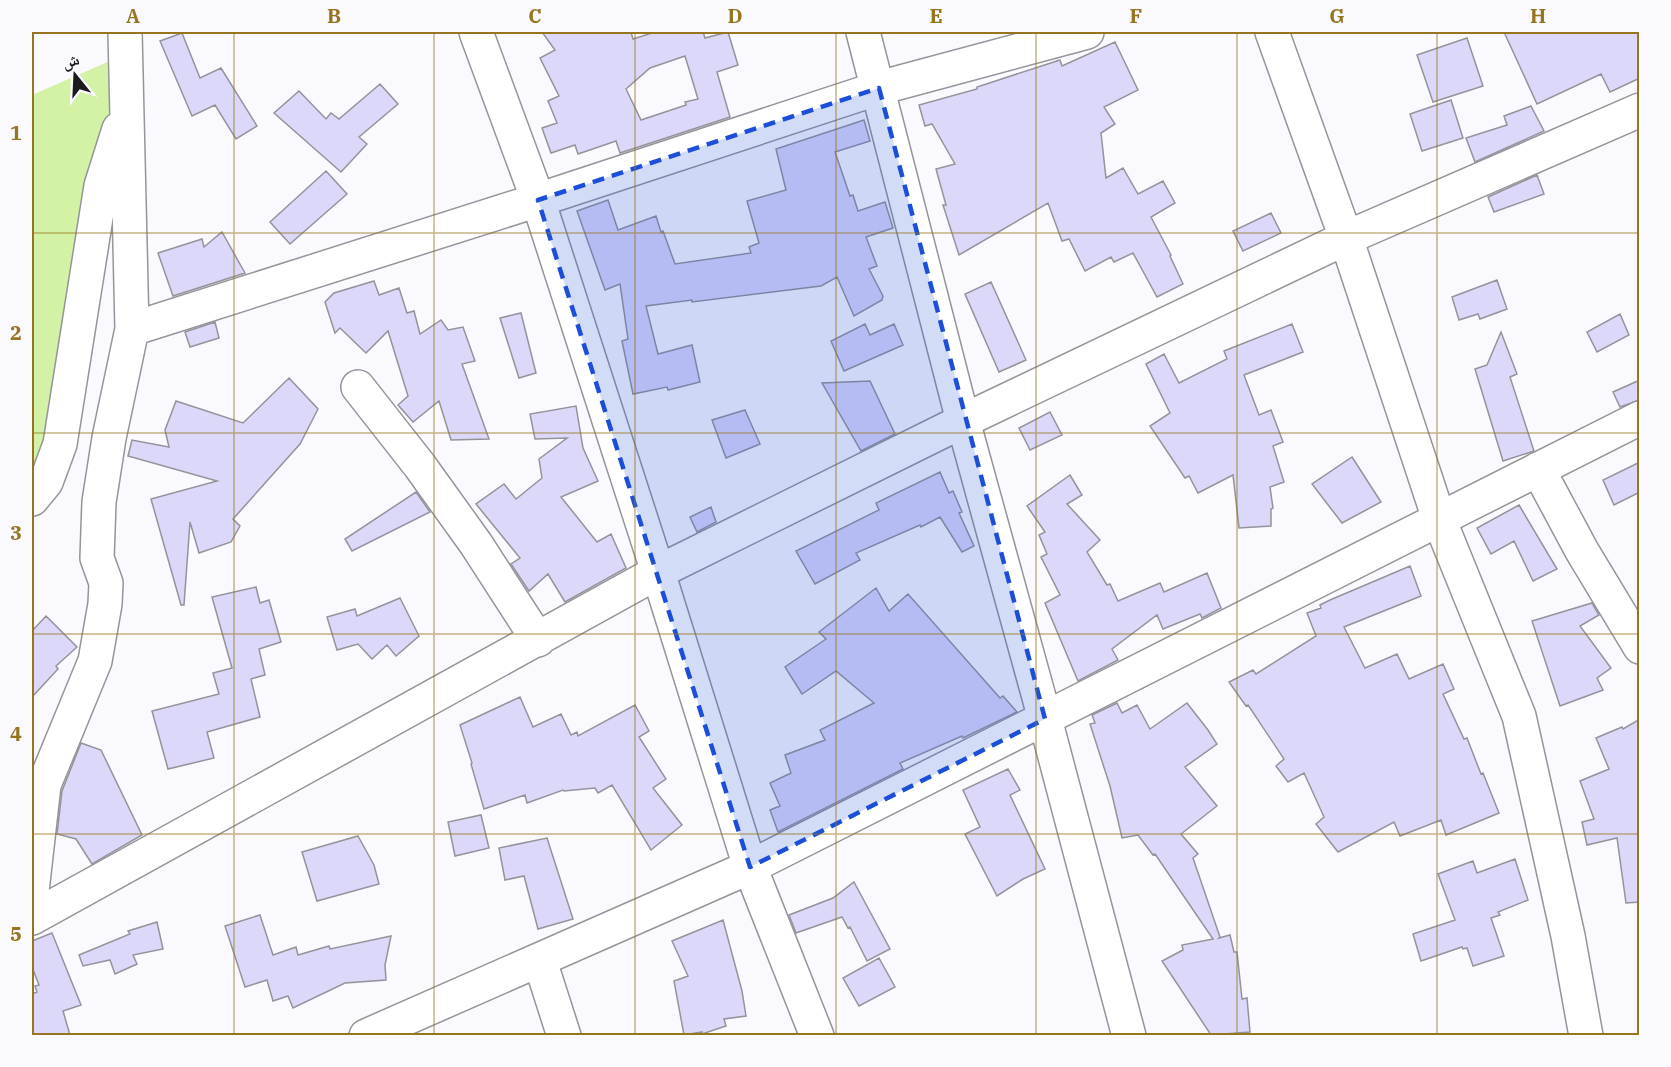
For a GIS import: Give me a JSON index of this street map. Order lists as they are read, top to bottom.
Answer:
{
  "north": "top",
  "grid": {
    "columns": [
      "A",
      "B",
      "C",
      "D",
      "E",
      "F",
      "G",
      "H"
    ],
    "rows": [
      "1",
      "2",
      "3",
      "4",
      "5"
    ]
  }
}
